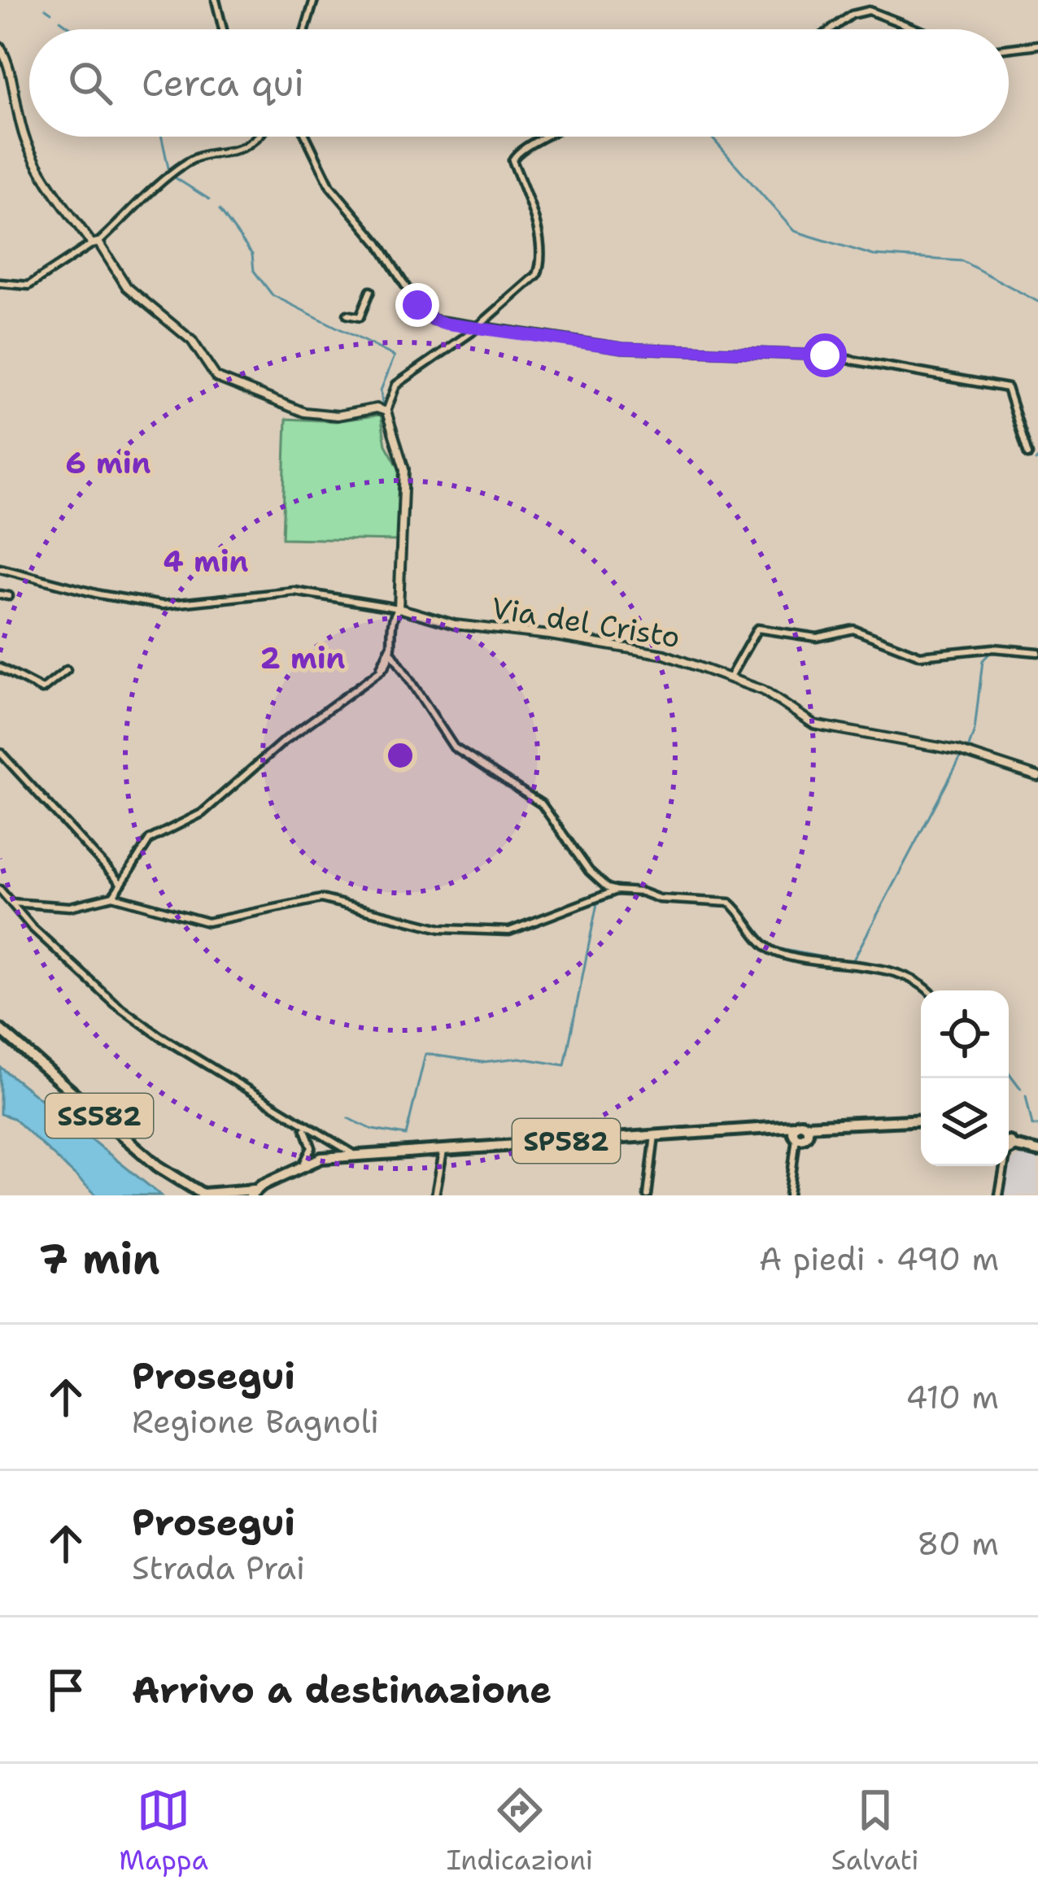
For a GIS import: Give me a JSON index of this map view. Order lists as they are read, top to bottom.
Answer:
{
  "streets": {
    "main road": ["SS582", "SP582"],
    "street": ["Via del Cristo"]
  },
  "page": {
    "search": "Cerca qui",
    "heading": ["7 min", "A piedi · 490 m"],
    "list": [
      ["Prosegui", "Regione Bagnoli", "410 m"],
      ["Prosegui", "Strada Prai", "80 m"],
      "Arrivo a destinazione"
    ],
    "nav": ["Mappa", "Indicazioni", "Salvati"]
  },
  "rings": ["6 min", "4 min", "2 min"]
}
